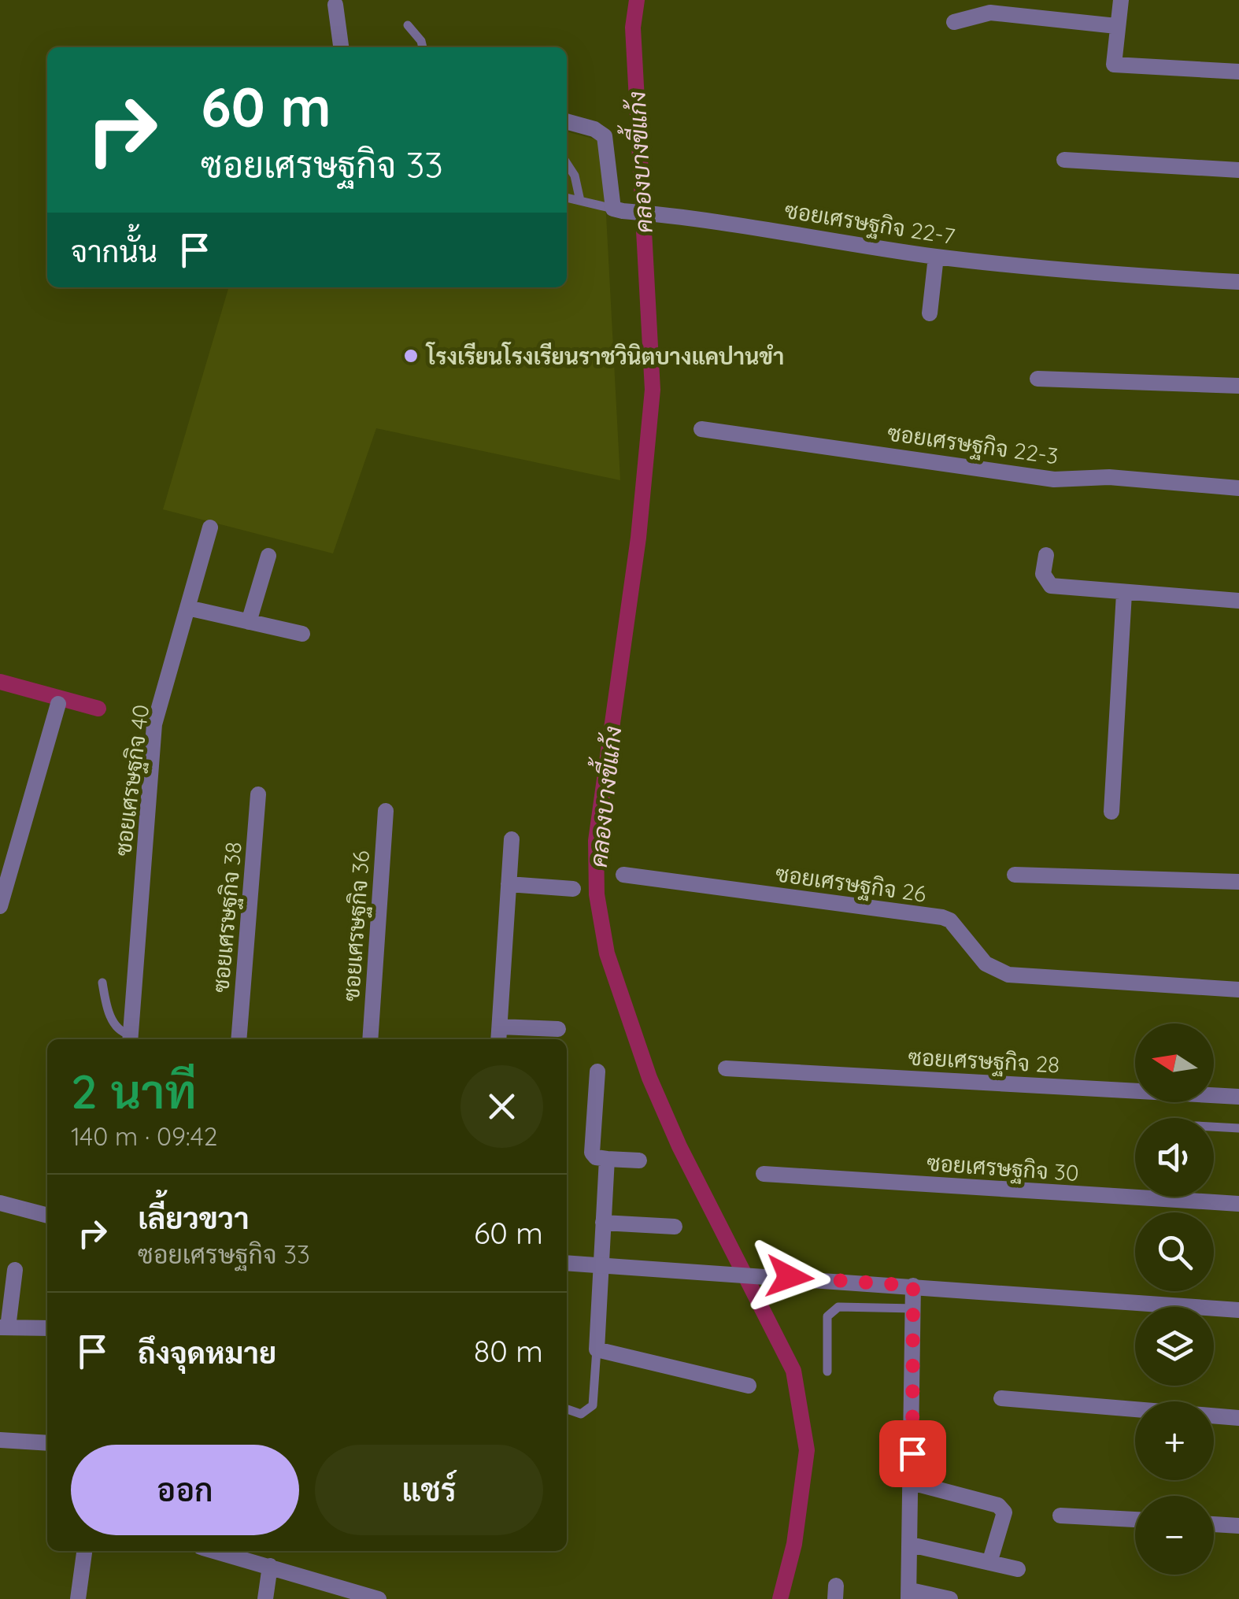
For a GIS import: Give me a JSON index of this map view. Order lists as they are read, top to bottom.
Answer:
{
  "streets": {
    "street": [
      "ซอยเศรษฐกิจ 22-7",
      "ซอยเศรษฐกิจ 22-3",
      "ซอยเศรษฐกิจ 40",
      "ซอยเศรษฐกิจ 26",
      "ซอยเศรษฐกิจ 38",
      "ซอยเศรษฐกิจ 36",
      "ซอยเศรษฐกิจ 28",
      "ซอยเศรษฐกิจ 30"
    ]
  },
  "water": ["คลองบางขี้แก้ง"],
  "places": ["โรงเรียนโรงเรียนราชวินิตบางแคปานขำ"],
  "north": "left",
  "page": {
    "turn": ["60 m", "ซอยเศรษฐกิจ 33"],
    "then": "จากนั้น",
    "map_buttons": ["+", "−"],
    "heading": ["2 นาที", "140 m · 09:42"],
    "list": [
      {
        "name": "เลี้ยวขวา",
        "note": "ซอยเศรษฐกิจ 33",
        "value": "60 m"
      },
      {
        "name": "ถึงจุดหมาย",
        "value": "80 m"
      }
    ],
    "buttons": ["ออก", "แชร์"]
  }
}
